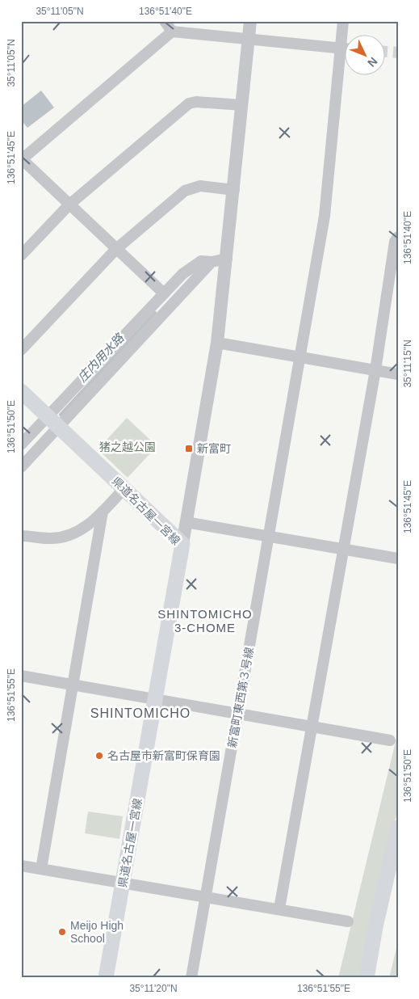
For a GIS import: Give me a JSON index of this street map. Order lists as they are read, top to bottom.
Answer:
{
  "streets": {
    "main road": ["県道名古屋一宮線"],
    "street": ["新富町東西第３号線"]
  },
  "districts": ["SHINTOMICHO 3-CHOME", "SHINTOMICHO"],
  "water": ["庄内用水路"],
  "parks": ["猪之越公園"],
  "places": {
    "transit": ["新富町"],
    "other": ["名古屋市新富町保育園", "Meijo High School"]
  },
  "north": "bottom right",
  "coordinates": [
    "35°11'05\"N",
    "136°51'40\"E",
    "136°51'45\"E",
    "35°11'15\"N",
    "136°51'50\"E",
    "136°51'55\"E",
    "35°11'20\"N"
  ]
}
